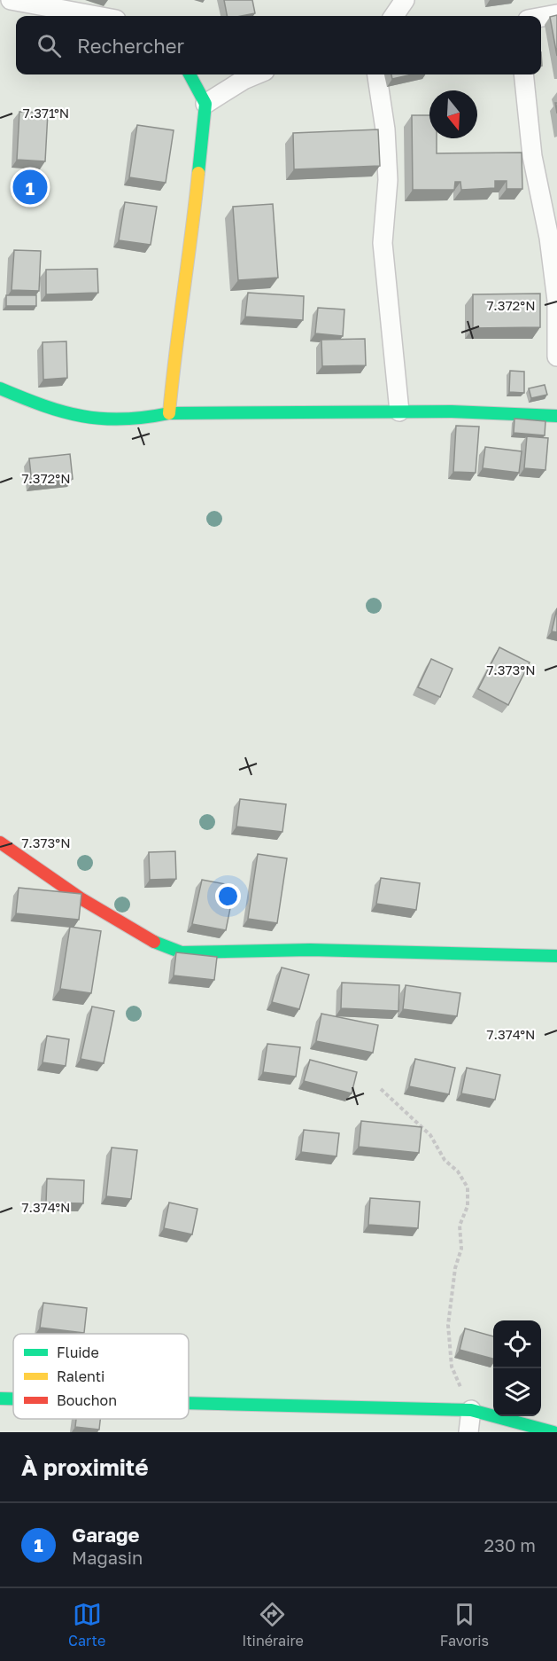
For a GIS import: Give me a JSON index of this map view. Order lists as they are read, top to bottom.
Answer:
{
  "legend": ["Fluide", "Ralenti", "Bouchon"],
  "north": "bottom",
  "page": {
    "search": "Rechercher",
    "pins": "1",
    "heading": "À proximité",
    "list": [
      {
        "mark": "1",
        "name": "Garage",
        "note": "Magasin",
        "value": "230 m"
      }
    ],
    "nav": ["Carte", "Itinéraire", "Favoris"]
  },
  "coordinates": [
    "7.371°N",
    "7.372°N",
    "7.373°N",
    "7.374°N"
  ]
}
